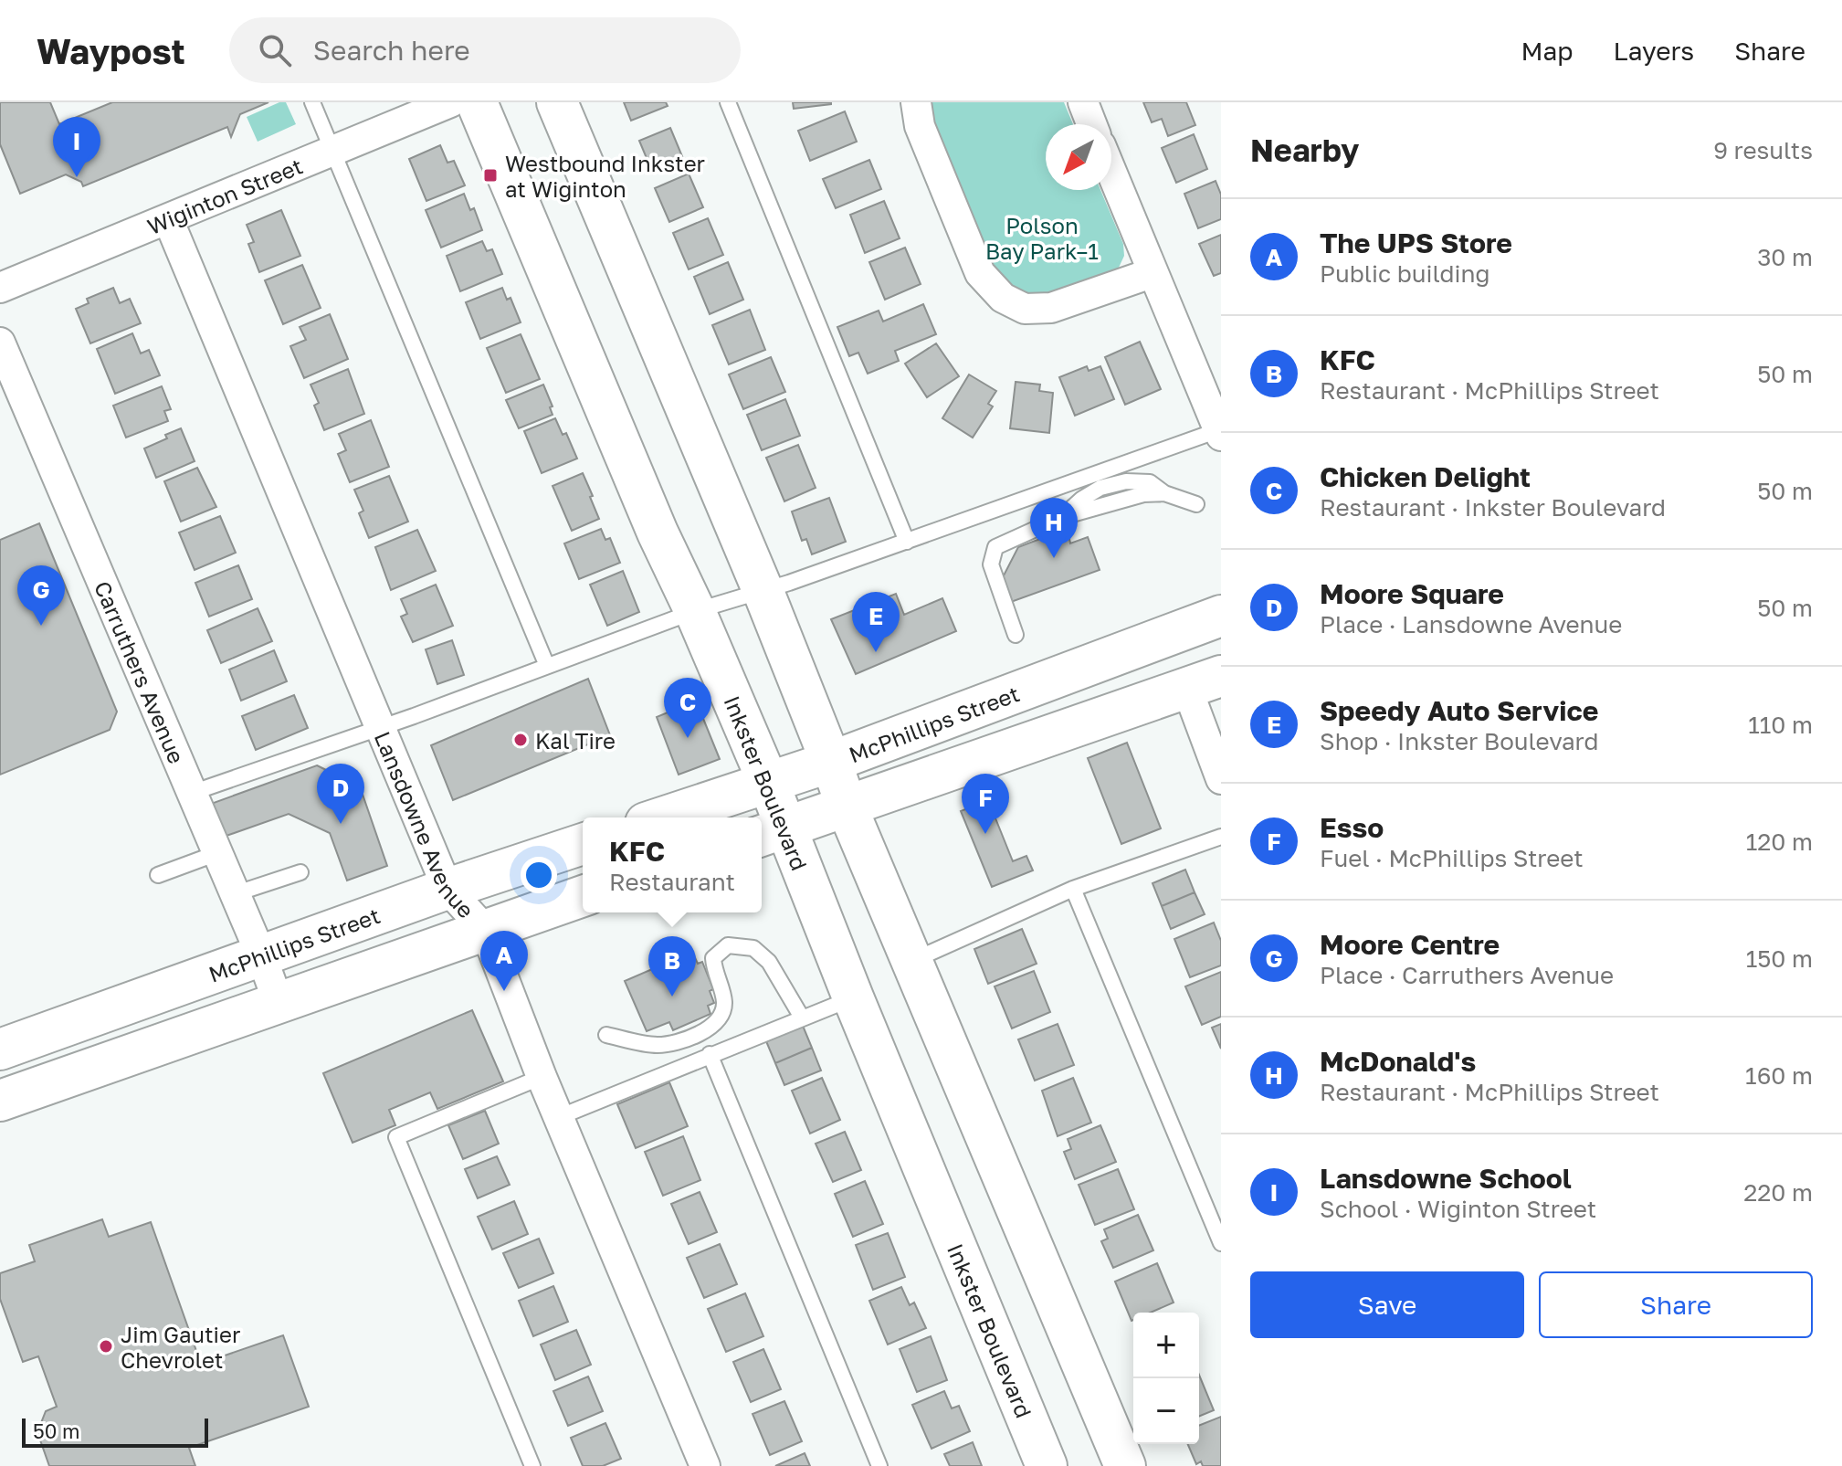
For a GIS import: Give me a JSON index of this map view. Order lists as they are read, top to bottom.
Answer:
{
  "streets": {
    "main road": ["McPhillips Street", "Inkster Boulevard"],
    "street": ["Wiginton Street", "Carruthers Avenue", "Lansdowne Avenue"]
  },
  "crossings": [
    ["Wiginton Street", "Lansdowne Avenue"],
    ["Carruthers Avenue", "McPhillips Street"],
    ["McPhillips Street", "Inkster Boulevard"],
    ["McPhillips Street", "Lansdowne Avenue"]
  ],
  "parks": ["Polson Bay Park–1"],
  "places": {
    "transit": ["Westbound Inkster at Wiginton"],
    "other": ["Kal Tire", "Jim Gautier Chevrolet"]
  },
  "scale_bar": "50 m",
  "north": "bottom left",
  "page": {
    "header": "Waypost",
    "search": "Search here",
    "nav": ["Map", "Layers", "Share"],
    "heading": ["Nearby", "9 results"],
    "pins": [
      "I",
      "H",
      "G",
      "E",
      "C",
      "D",
      "F",
      "A",
      "B"
    ],
    "list": [
      {
        "mark": "A",
        "name": "The UPS Store",
        "note": "Public building",
        "value": "30 m"
      },
      {
        "mark": "B",
        "name": "KFC",
        "note": "Restaurant · McPhillips Street",
        "value": "50 m"
      },
      {
        "mark": "C",
        "name": "Chicken Delight",
        "note": "Restaurant · Inkster Boulevard",
        "value": "50 m"
      },
      {
        "mark": "D",
        "name": "Moore Square",
        "note": "Place · Lansdowne Avenue",
        "value": "50 m"
      },
      {
        "mark": "E",
        "name": "Speedy Auto Service",
        "note": "Shop · Inkster Boulevard",
        "value": "110 m"
      },
      {
        "mark": "F",
        "name": "Esso",
        "note": "Fuel · McPhillips Street",
        "value": "120 m"
      },
      {
        "mark": "G",
        "name": "Moore Centre",
        "note": "Place · Carruthers Avenue",
        "value": "150 m"
      },
      {
        "mark": "H",
        "name": "McDonald's",
        "note": "Restaurant · McPhillips Street",
        "value": "160 m"
      },
      {
        "mark": "I",
        "name": "Lansdowne School",
        "note": "School · Wiginton Street",
        "value": "220 m"
      }
    ],
    "popup": ["KFC", "Restaurant"],
    "buttons": ["Save", "Share"],
    "map_buttons": ["+", "−"],
    "scale": "50 m"
  }
}
